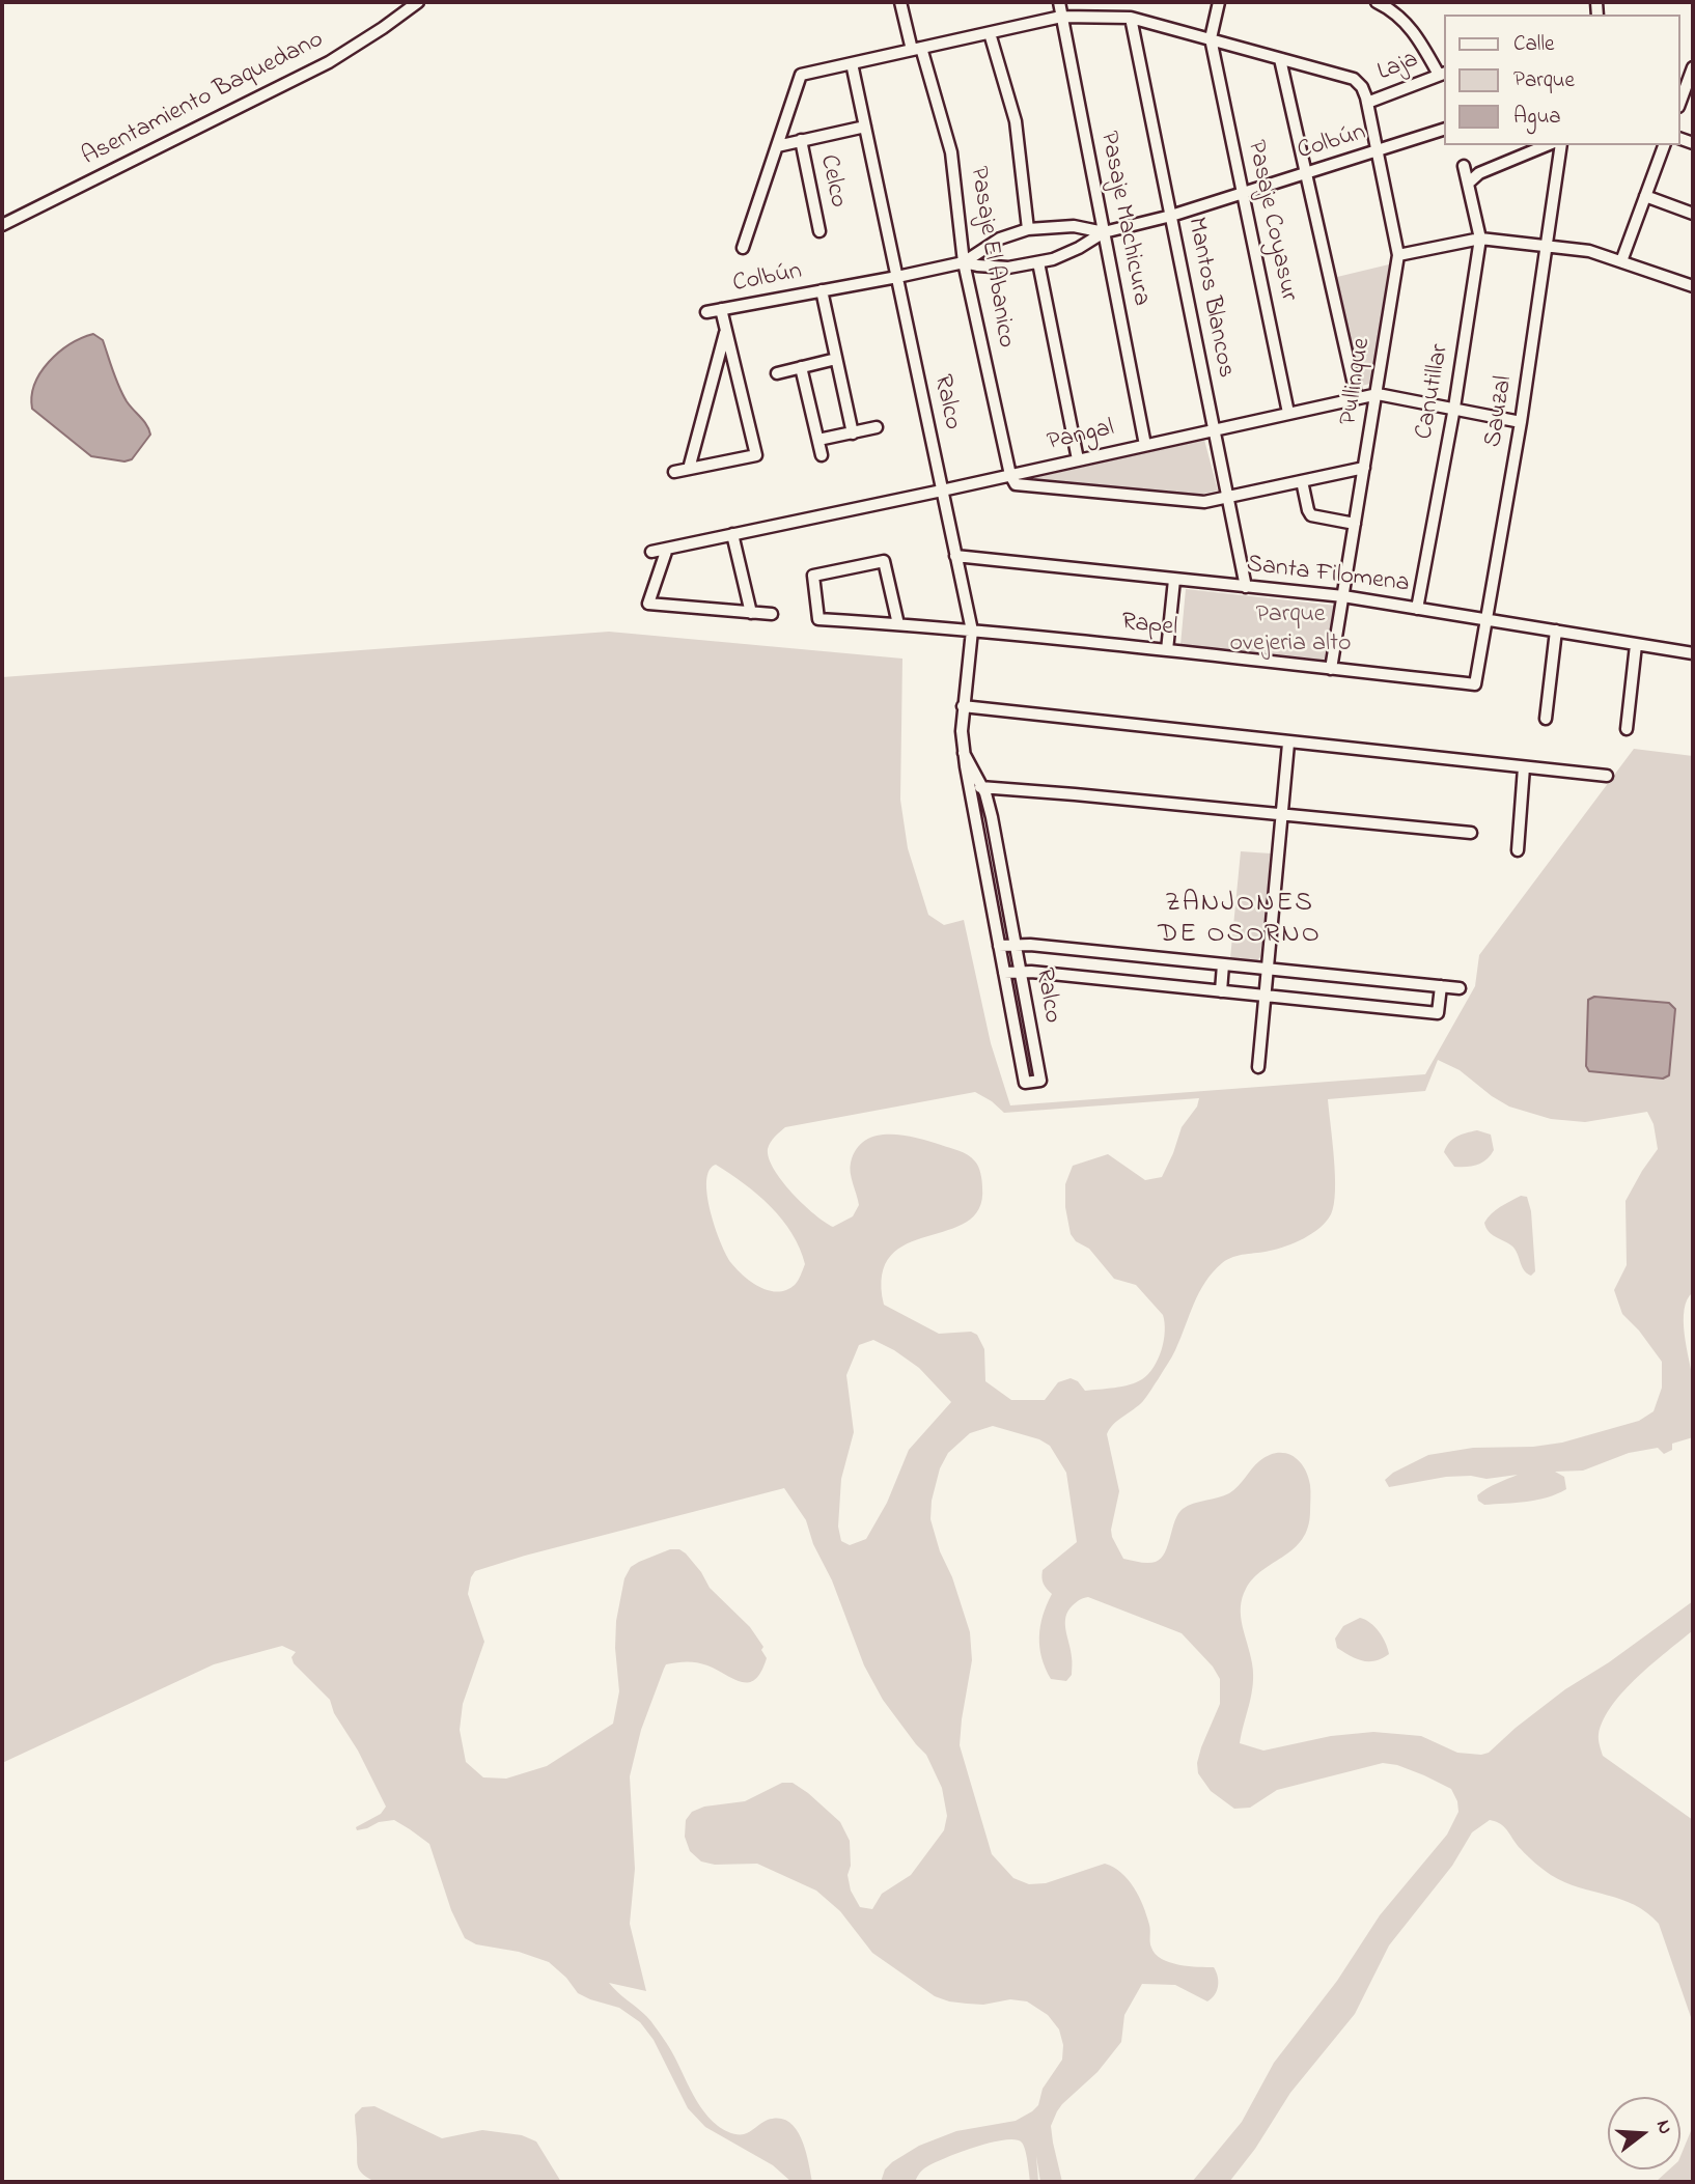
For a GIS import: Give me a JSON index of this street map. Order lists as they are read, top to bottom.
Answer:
{
  "streets": {
    "street": [
      "Laja",
      "Asentamiento Baquedano",
      "Colbún",
      "Celco",
      "Pasaje Machicura",
      "Pasaje Coyasur",
      "Pasaje El Abanico",
      "Mantos Blancos",
      "Pullinque",
      "Canutillar",
      "Ralco",
      "Sauzal",
      "Pangal",
      "Santa Filomena",
      "Rapel"
    ]
  },
  "crossings": [
    ["Laja", "Pullinque"],
    ["Colbún", "Pasaje Machicura"],
    ["Colbún", "Pasaje Coyasur"],
    ["Colbún", "Pasaje El Abanico"],
    ["Colbún", "Mantos Blancos"],
    ["Colbún", "Pullinque"],
    ["Colbún", "Ralco"],
    ["Pasaje Machicura", "Pangal"],
    ["Pasaje Coyasur", "Pangal"],
    ["Pasaje El Abanico", "Pangal"],
    ["Mantos Blancos", "Pangal"],
    ["Mantos Blancos", "Santa Filomena"],
    ["Pullinque", "Pangal"],
    ["Pullinque", "Santa Filomena"],
    ["Pullinque", "Rapel"],
    ["Canutillar", "Pangal"],
    ["Canutillar", "Santa Filomena"],
    ["Ralco", "Pangal"],
    ["Ralco", "Santa Filomena"],
    ["Ralco", "Rapel"],
    ["Sauzal", "Pangal"],
    ["Sauzal", "Santa Filomena"],
    ["Sauzal", "Rapel"]
  ],
  "districts": ["ZANJONES DE OSORNO"],
  "parks": ["Parque ovejeria alto"],
  "legend": ["Calle", "Parque", "Agua"],
  "north": "right"
}
